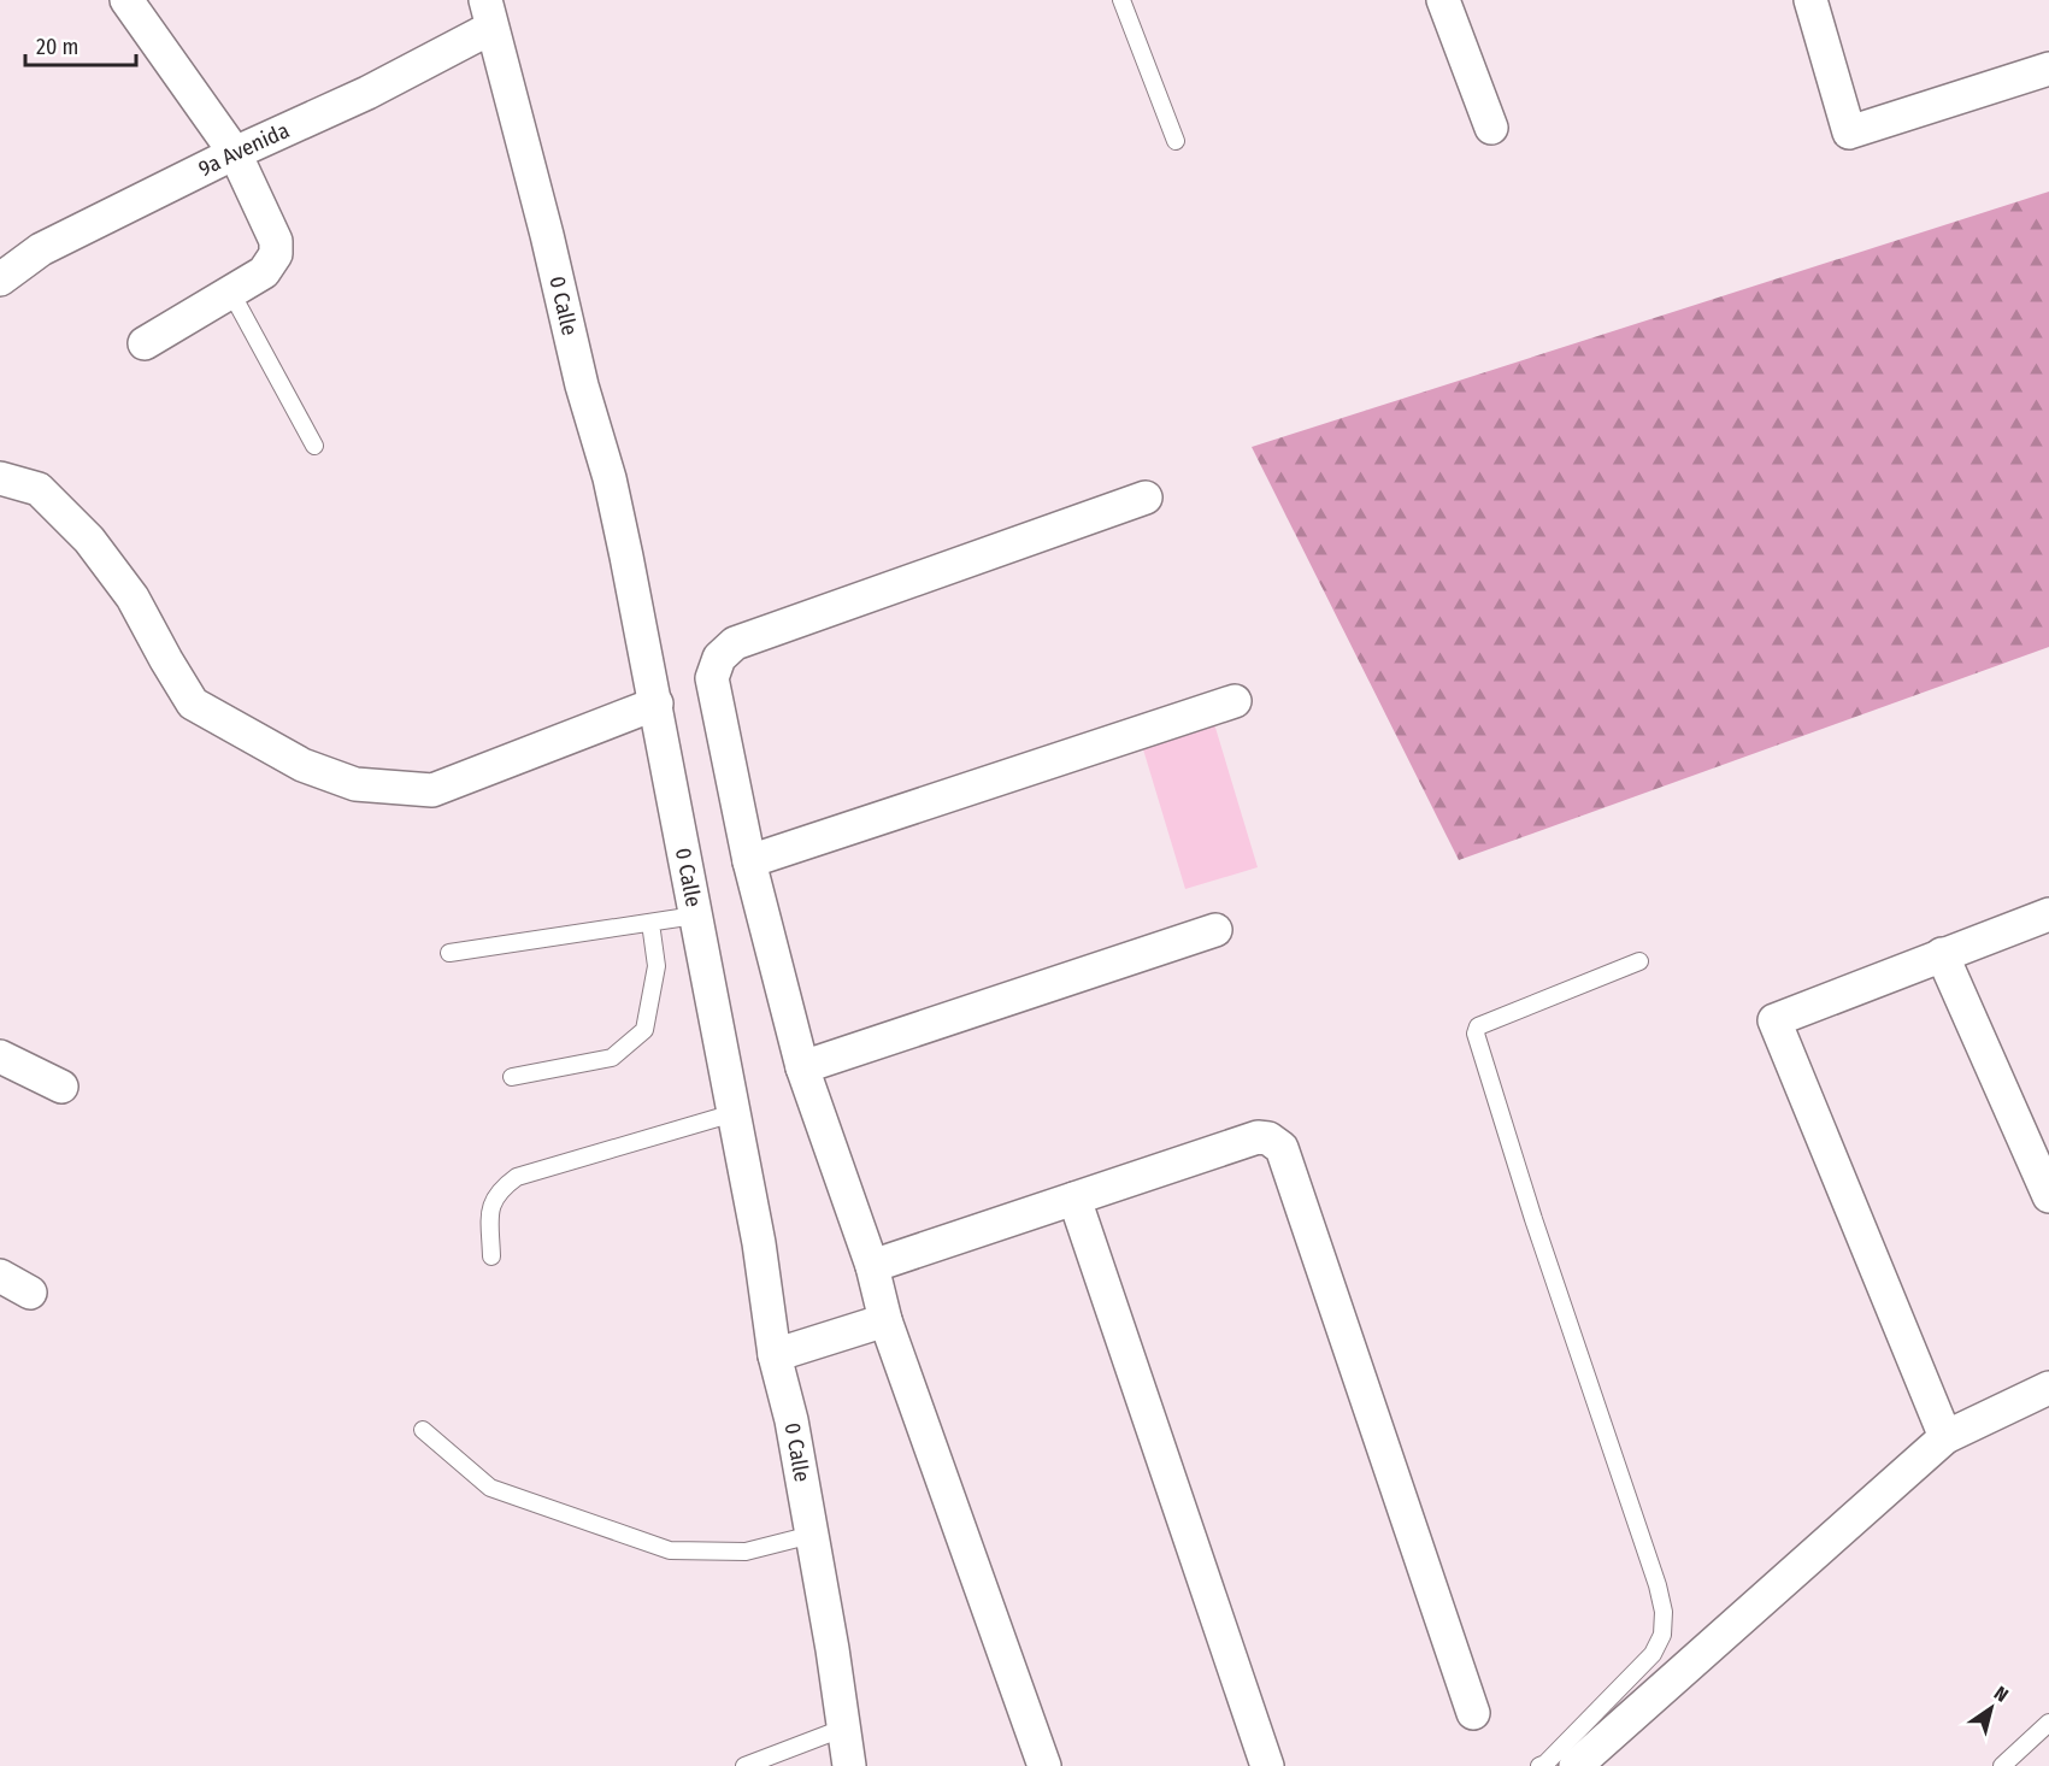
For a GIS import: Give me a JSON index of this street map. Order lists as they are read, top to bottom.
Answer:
{
  "streets": {
    "street": ["9a Avenida", "0 Calle"]
  },
  "crossings": [
    ["9a Avenida", "0 Calle"]
  ],
  "scale_bar": "20 m",
  "north": "top right"
}
